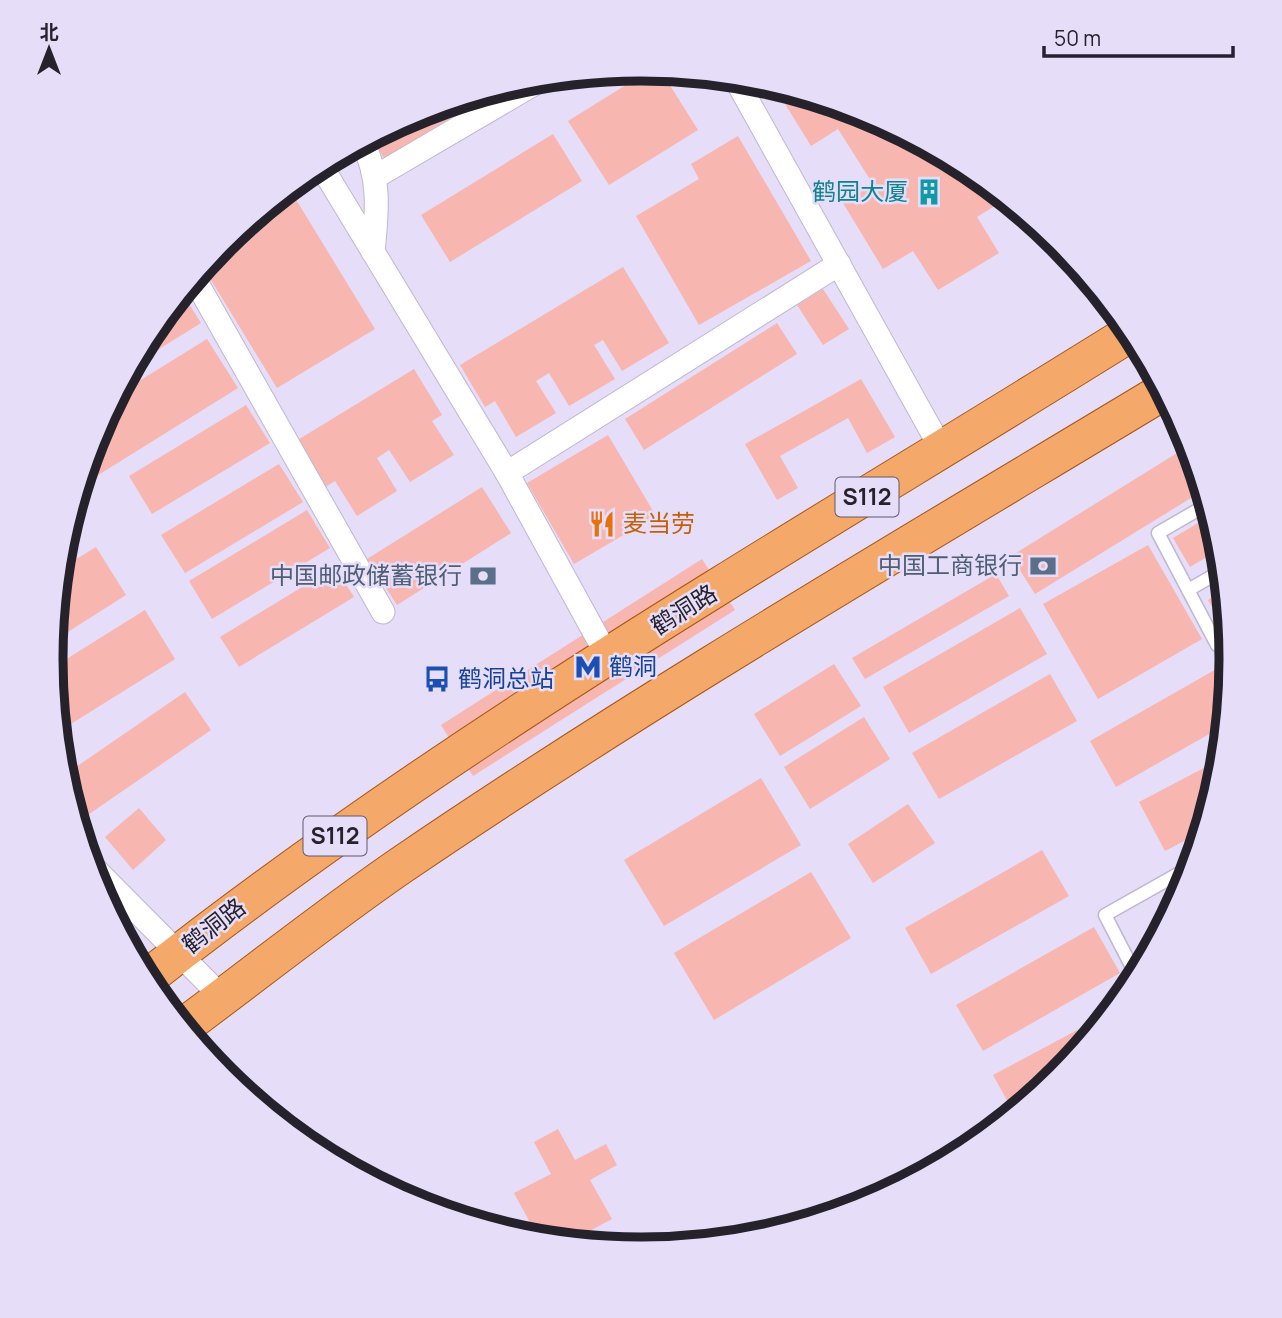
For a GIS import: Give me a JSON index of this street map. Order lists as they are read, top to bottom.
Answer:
{
  "streets": {
    "main road": ["S112", "鹤洞路"]
  },
  "places": {
    "building": ["鹤园大厦"],
    "restaurant": ["麦当劳"],
    "bank": ["中国工商银行", "中国邮政储蓄银行"],
    "metro station": ["鹤洞"],
    "bus stop": ["鹤洞总站"]
  },
  "scale_bar": "50 m",
  "north": "top"
}
